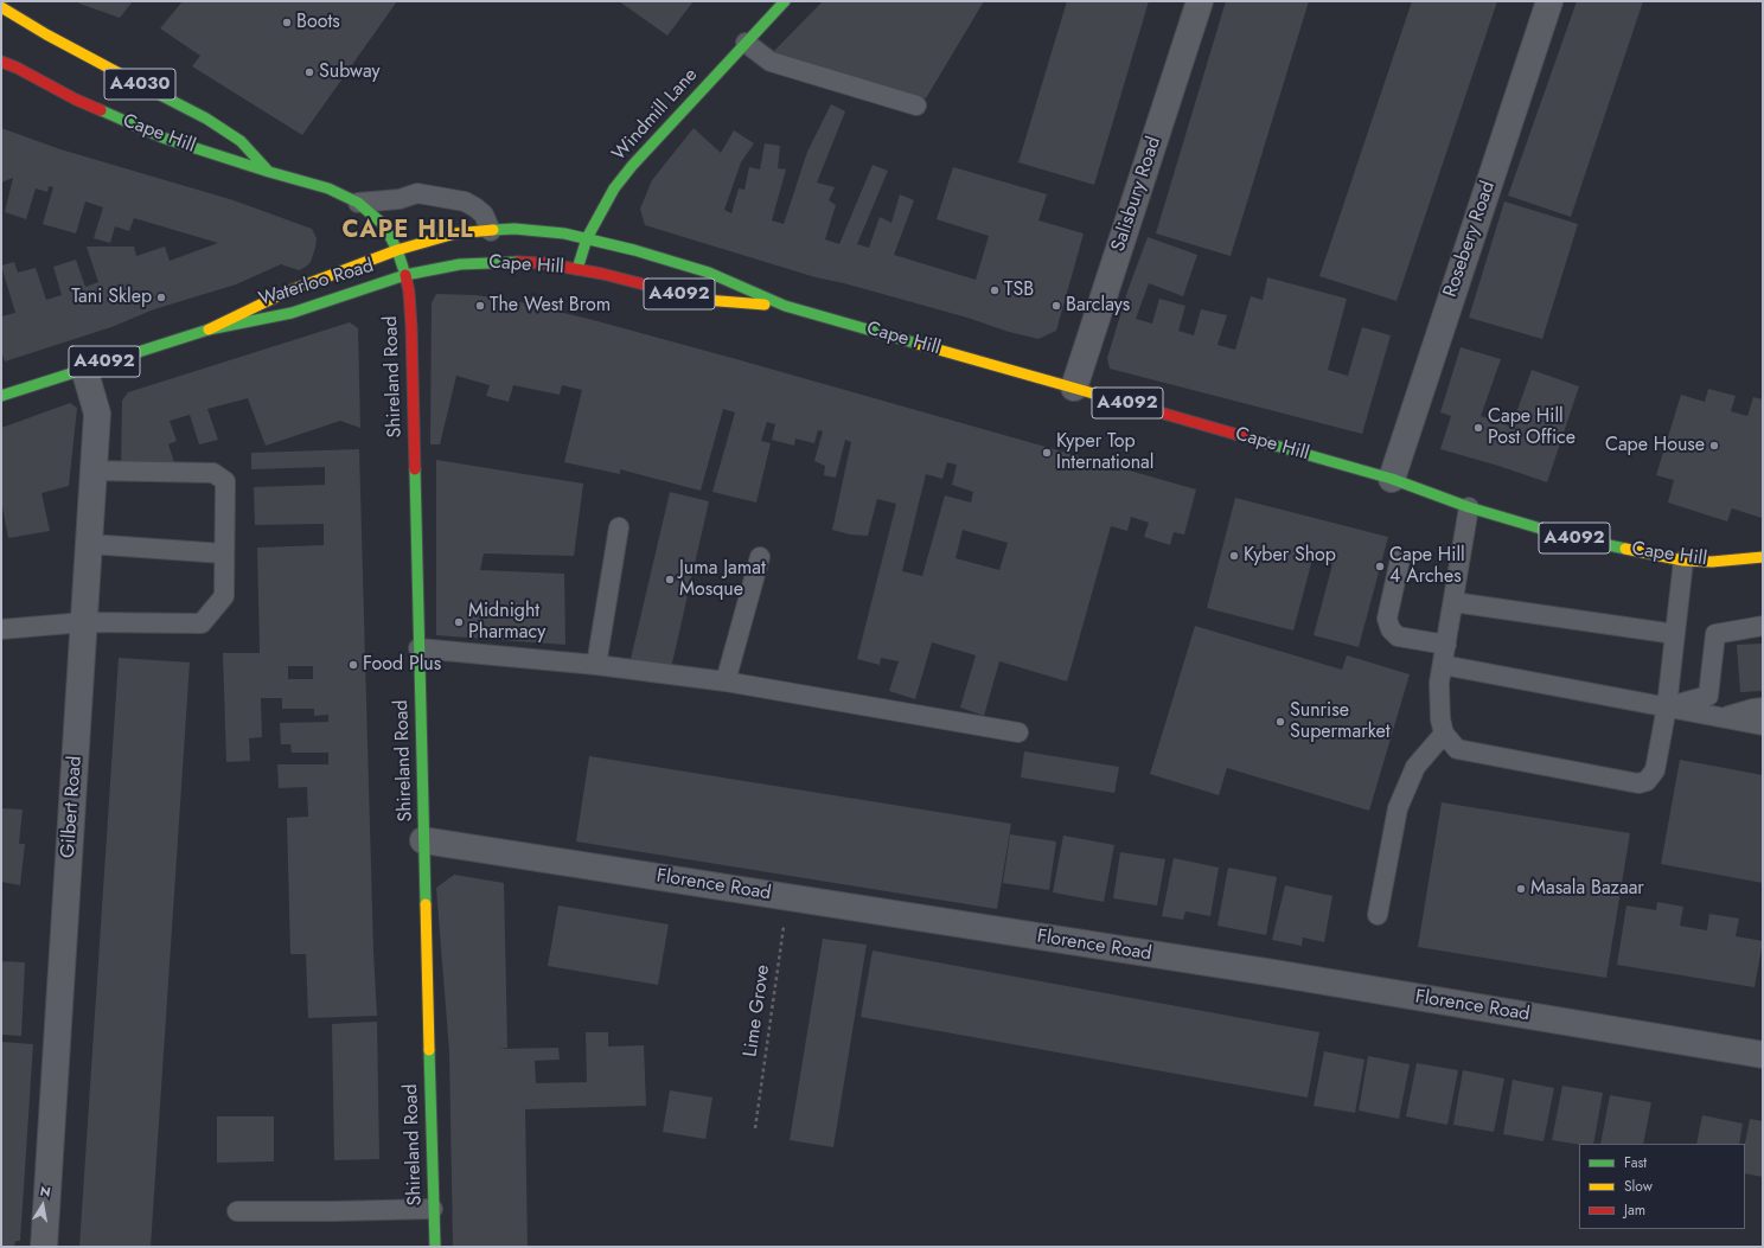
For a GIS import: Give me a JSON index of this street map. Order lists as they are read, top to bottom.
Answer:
{
  "streets": {
    "main road": [
      "A4030",
      "Windmill Lane",
      "Cape Hill",
      "Waterloo Road",
      "A4092",
      "Shireland Road"
    ],
    "street": [
      "Salisbury Road",
      "Rosebery Road",
      "Gilbert Road",
      "Florence Road"
    ],
    "path": ["Lime Grove"]
  },
  "crossings": [
    ["Windmill Lane", "Cape Hill"],
    ["Cape Hill", "Salisbury Road"],
    ["Cape Hill", "Rosebery Road"],
    ["Cape Hill", "Waterloo Road"],
    ["Cape Hill", "Shireland Road"],
    ["Waterloo Road", "Shireland Road"],
    ["Waterloo Road", "Gilbert Road"],
    ["Shireland Road", "Florence Road"],
    ["Florence Road", "Lime Grove"]
  ],
  "districts": ["CAPE HILL"],
  "places": [
    "Boots",
    "Subway",
    "TSB",
    "Tani Sklep",
    "The West Brom",
    "Barclays",
    "Cape Hill Post Office",
    "Cape House",
    "Kyper Top International",
    "Kyber Shop",
    "Cape Hill 4 Arches",
    "Juma Jamat Mosque",
    "Midnight Pharmacy",
    "Food Plus",
    "Sunrise Supermarket",
    "Masala Bazaar"
  ],
  "legend": ["Fast", "Slow", "Jam"],
  "north": "top"
}
